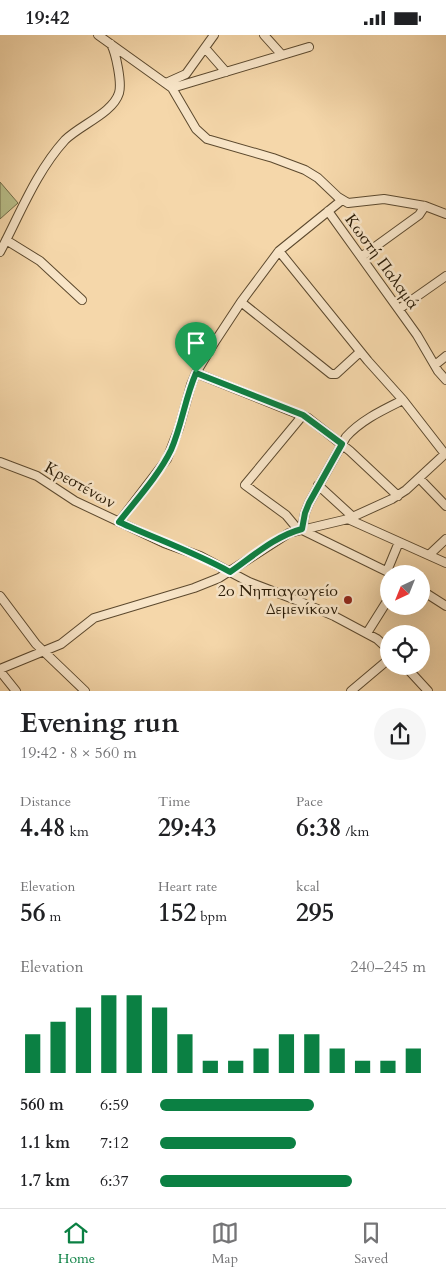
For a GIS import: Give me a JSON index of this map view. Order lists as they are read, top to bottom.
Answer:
{
  "streets": {
    "street": ["Κωστή Παλαμά", "Κρεστένων"]
  },
  "places": ["2ο Νηπιαγωγείο Δεμενίκων"],
  "north": "bottom left",
  "page": {
    "status": "19:42",
    "heading": ["Evening run", "19:42 · 8 × 560 m"],
    "stats": [
      ["Distance", "4.48 km"],
      ["Time", "29:43"],
      ["Pace", "6:38 /km"],
      ["Elevation", "56 m"],
      ["Heart rate", "152 bpm"],
      ["kcal", "295"]
    ],
    "chart": ["Elevation", "240–245 m"],
    "list": [
      {
        "name": "560 m",
        "note": "6:59"
      },
      {
        "name": "1.1 km",
        "note": "7:12"
      },
      {
        "name": "1.7 km",
        "note": "6:37"
      }
    ],
    "tabs": ["Home", "Map", "Saved"]
  }
}
